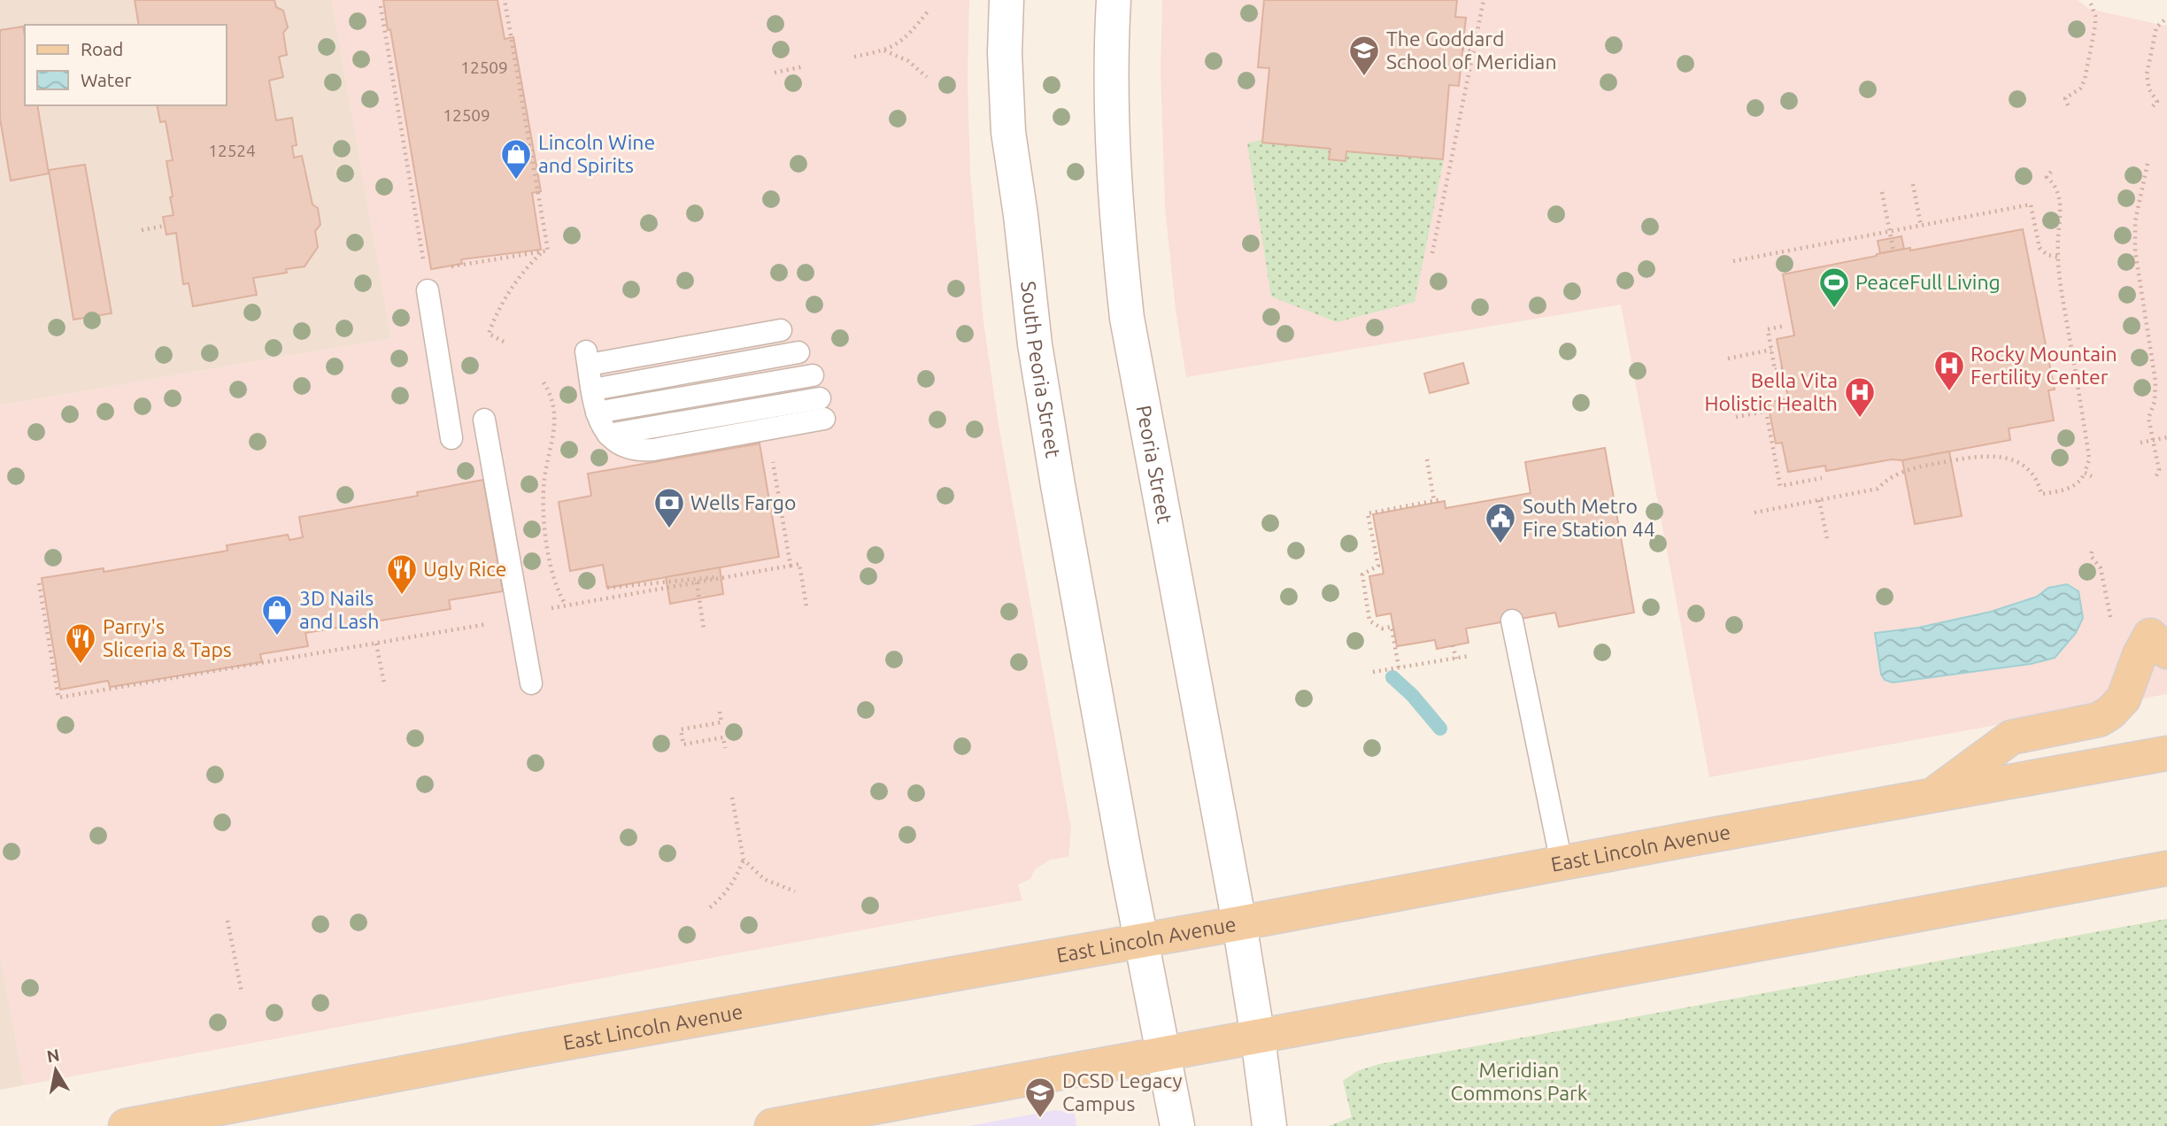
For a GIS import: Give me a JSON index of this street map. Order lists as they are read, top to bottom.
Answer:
{
  "streets": {
    "main road": ["South Peoria Street", "Peoria Street", "East Lincoln Avenue"]
  },
  "crossings": [
    ["South Peoria Street", "East Lincoln Avenue"],
    ["Peoria Street", "East Lincoln Avenue"]
  ],
  "parks": ["Meridian Commons Park"],
  "places": {
    "school or university": ["The Goddard School of Meridian", "DCSD Legacy Campus"],
    "shop": ["Lincoln Wine and Spirits", "3D Nails and Lash"],
    "sports": ["PeaceFull Living"],
    "hospital": ["Rocky Mountain Fertility Center", "Bella Vita Holistic Health"],
    "bank": ["Wells Fargo"],
    "public building": ["South Metro Fire Station 44"],
    "restaurant": ["Ugly Rice", "Parry's Sliceria & Taps"]
  },
  "house_numbers": ["12509", "12509", "12524"],
  "legend": ["Road", "Water"],
  "north": "top"
}
